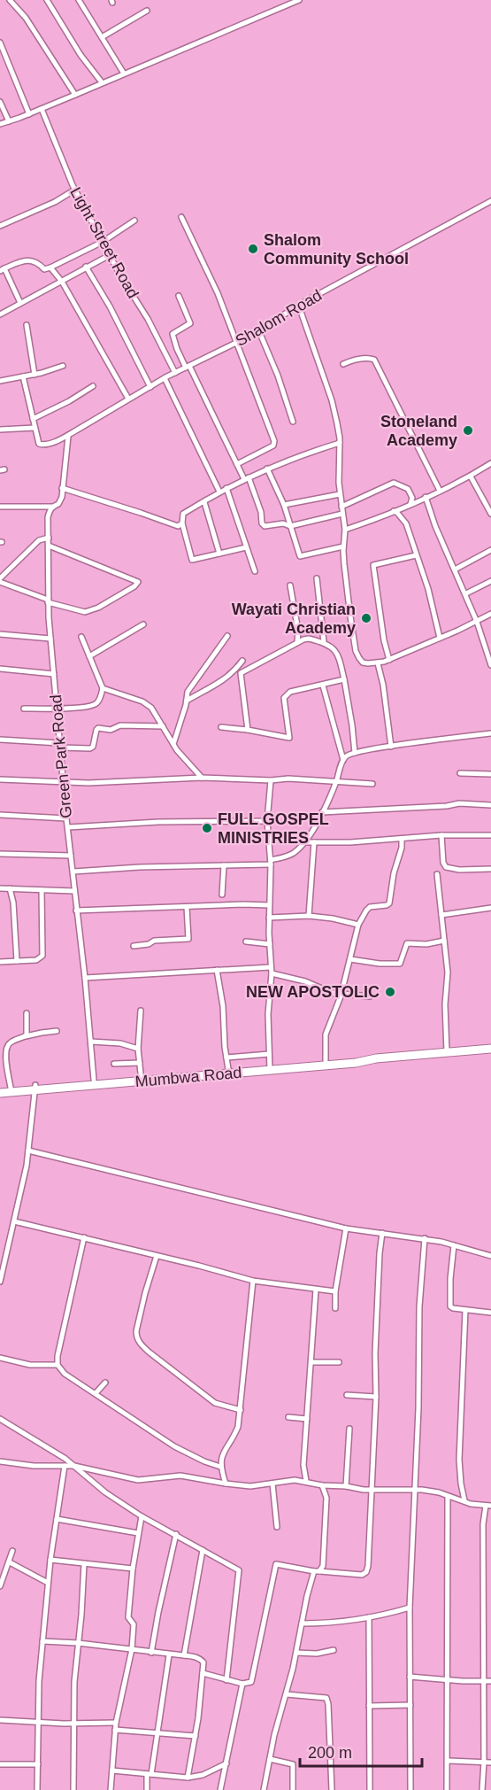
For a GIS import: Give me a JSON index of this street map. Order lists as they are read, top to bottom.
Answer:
{
  "streets": {
    "main road": ["Mumbwa Road"],
    "street": ["Light Street Road", "Shalom Road", "Green Park Road"]
  },
  "crossings": [
    ["Light Street Road", "Shalom Road"],
    ["Shalom Road", "Green Park Road"],
    ["Green Park Road", "Mumbwa Road"]
  ],
  "places": [
    "Shalom Community School",
    "Stoneland Academy",
    "Wayati Christian Academy",
    "FULL GOSPEL MINISTRIES",
    "NEW APOSTOLIC"
  ],
  "scale_bar": "200 m"
}
